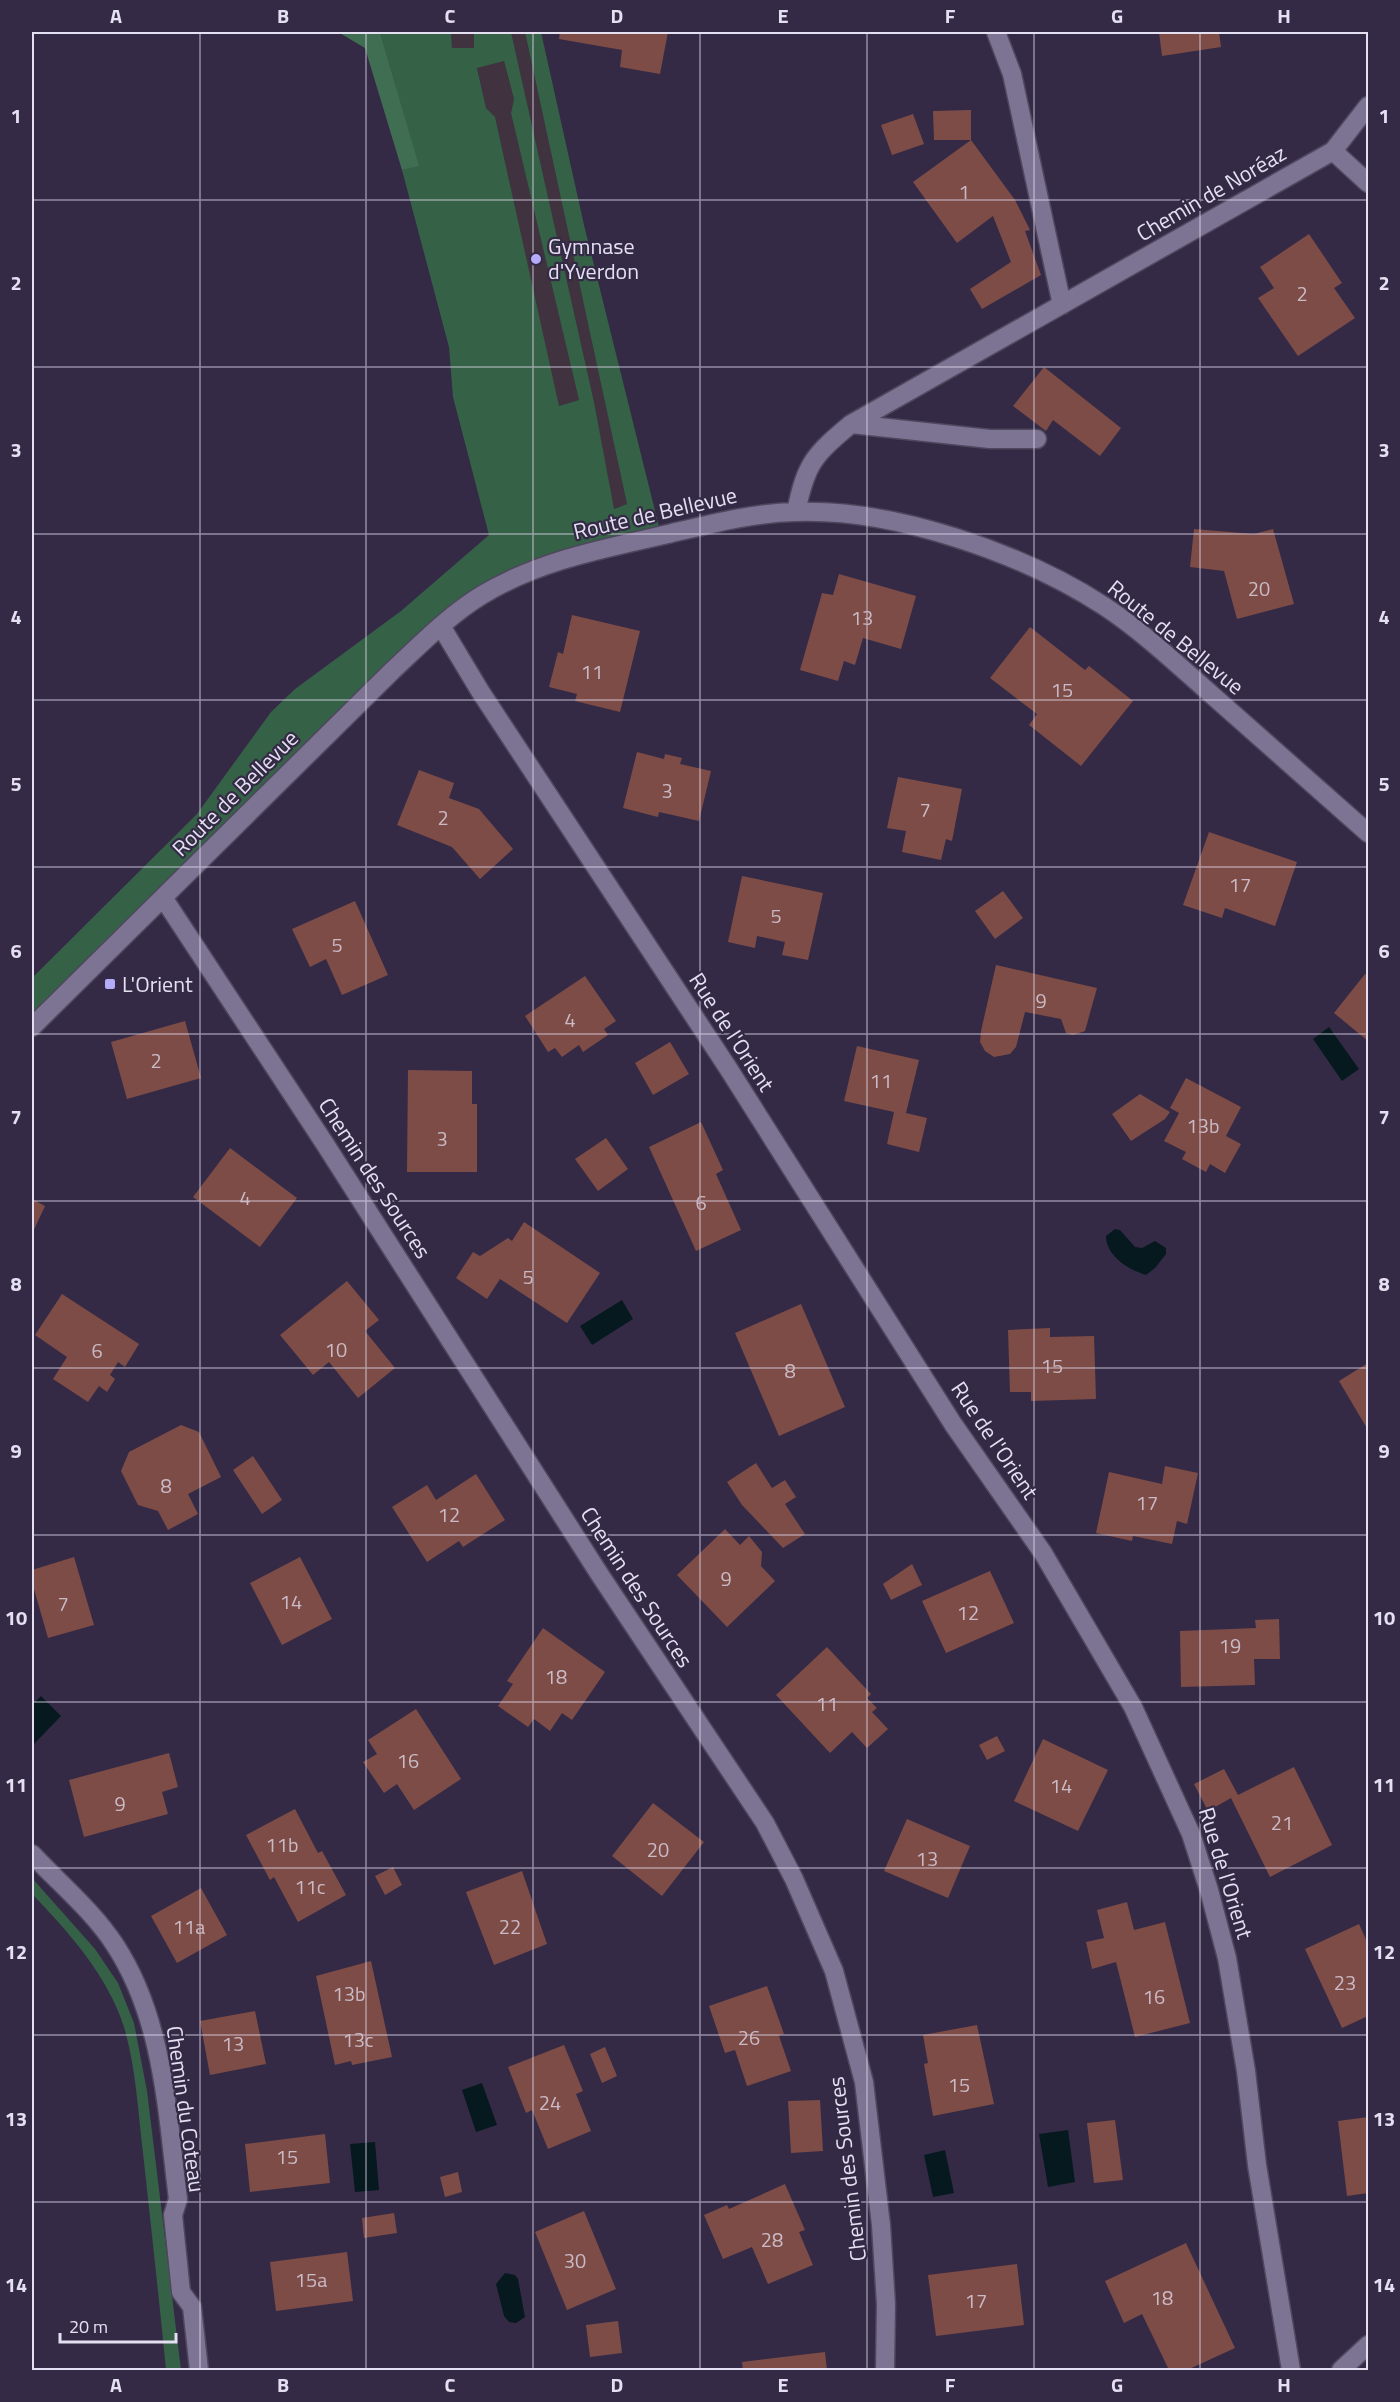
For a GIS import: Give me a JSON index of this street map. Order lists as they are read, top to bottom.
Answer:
{
  "streets": {
    "street": [
      "Chemin de Noréaz",
      "Route de Bellevue",
      "Rue de l'Orient",
      "Chemin des Sources",
      "Chemin du Coteau"
    ]
  },
  "crossings": [
    ["Chemin de Noréaz", "Route de Bellevue"],
    ["Route de Bellevue", "Rue de l'Orient"],
    ["Route de Bellevue", "Chemin des Sources"]
  ],
  "places": {
    "other": ["Gymnase d'Yverdon"],
    "transit": ["L'Orient"]
  },
  "house_numbers": [
    "1",
    "2",
    "20",
    "13",
    "11",
    "15",
    "3",
    "7",
    "2",
    "17",
    "5",
    "5",
    "9",
    "4",
    "2",
    "11",
    "13b",
    "3",
    "4",
    "6",
    "5",
    "10",
    "6",
    "15",
    "8",
    "8",
    "17",
    "12",
    "9",
    "14",
    "7",
    "12",
    "19",
    "18",
    "11",
    "16",
    "14",
    "9",
    "21",
    "11b",
    "20",
    "13",
    "11c",
    "11a",
    "22",
    "23",
    "13b",
    "16",
    "26",
    "13c",
    "13",
    "15",
    "24",
    "15",
    "28",
    "30",
    "15a",
    "18",
    "17"
  ],
  "scale_bar": "20 m",
  "grid": {
    "columns": [
      "A",
      "B",
      "C",
      "D",
      "E",
      "F",
      "G",
      "H"
    ],
    "rows": [
      "1",
      "2",
      "3",
      "4",
      "5",
      "6",
      "7",
      "8",
      "9",
      "10",
      "11",
      "12",
      "13",
      "14"
    ]
  }
}
